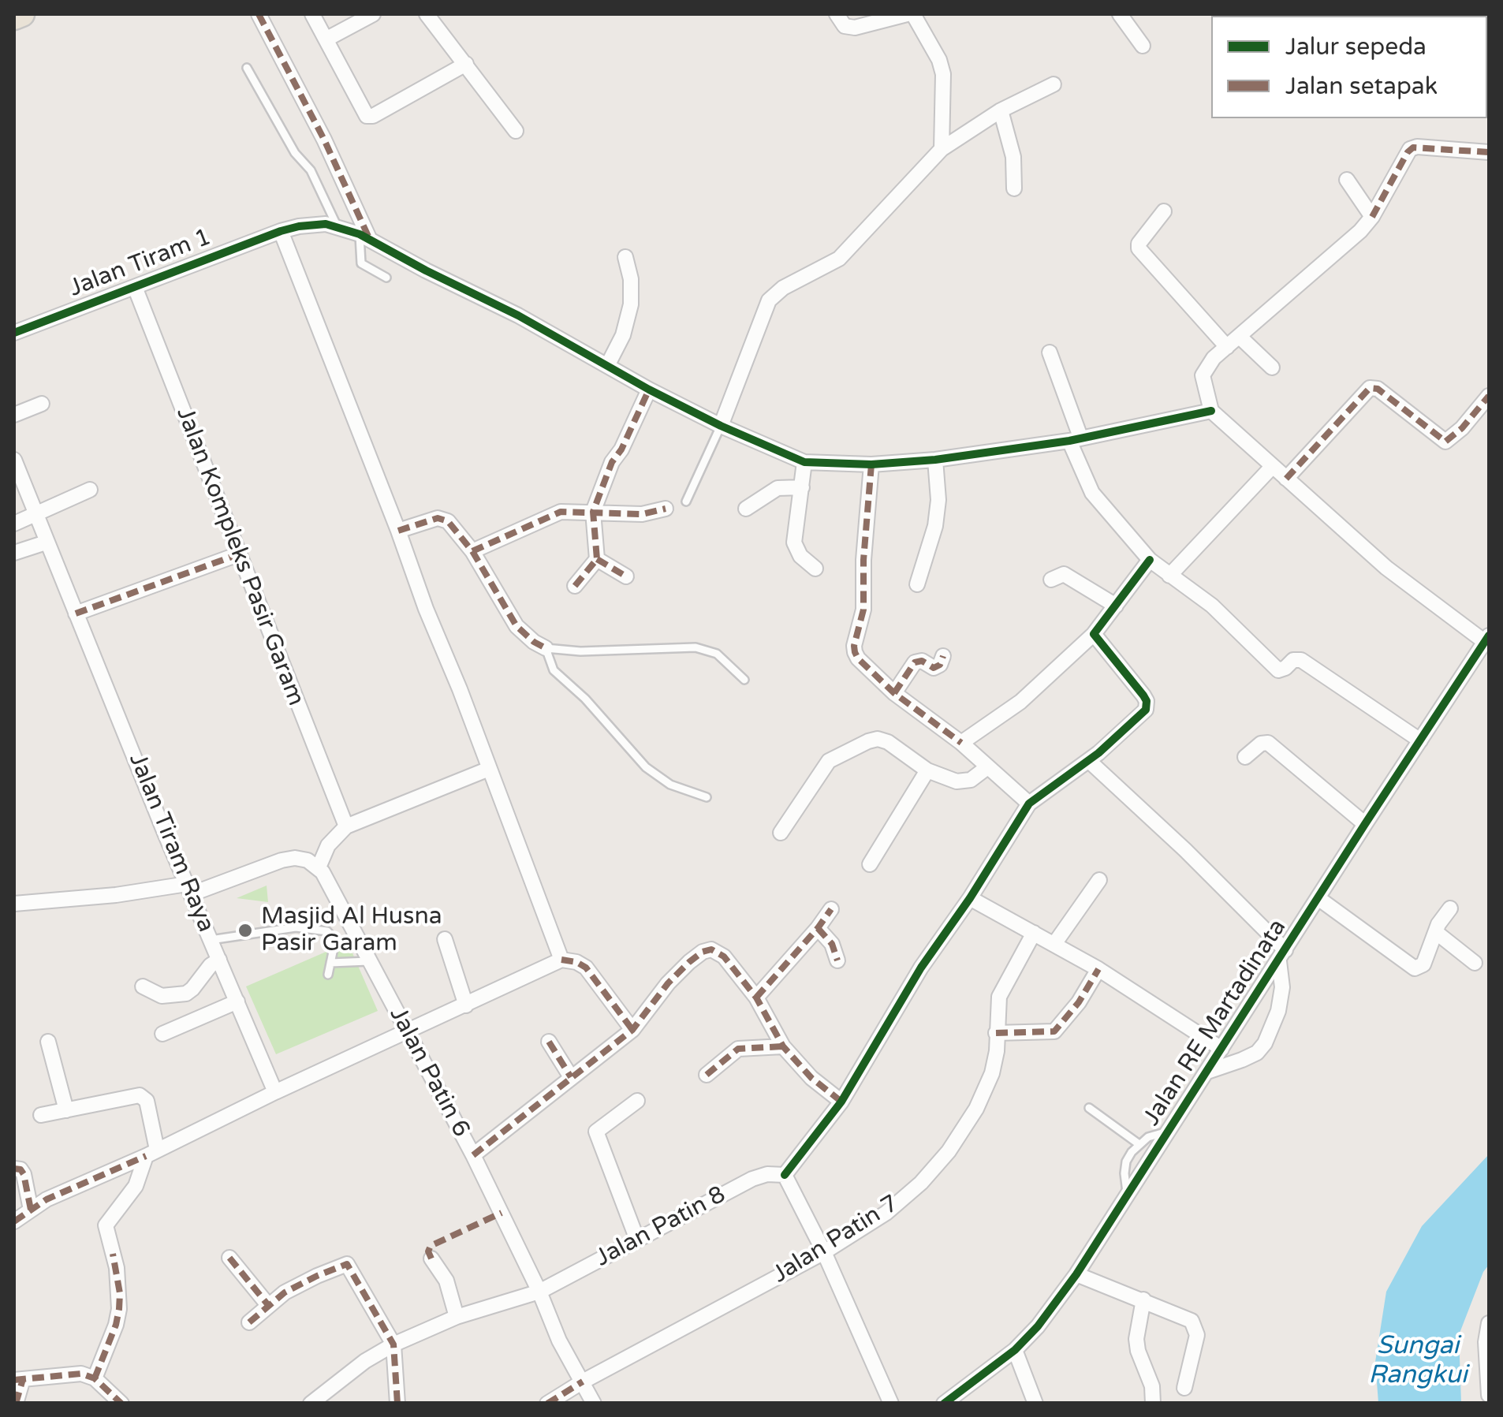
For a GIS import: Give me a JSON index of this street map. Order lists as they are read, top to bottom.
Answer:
{
  "streets": {
    "street": [
      "Jalan Tiram 1",
      "Jalan Kompleks Pasir Garam",
      "Jalan Tiram Raya",
      "Jalan RE Martadinata",
      "Jalan Patin 6",
      "Jalan Patin 8",
      "Jalan Patin 7"
    ]
  },
  "crossings": [
    ["Jalan Tiram 1", "Jalan Kompleks Pasir Garam"],
    ["Jalan Patin 6", "Jalan Patin 8"],
    ["Jalan Patin 6", "Jalan Patin 7"]
  ],
  "water": ["Sungai Rangkui"],
  "places": ["Masjid Al Husna Pasir Garam"],
  "legend": ["Jalur sepeda", "Jalan setapak"]
}
